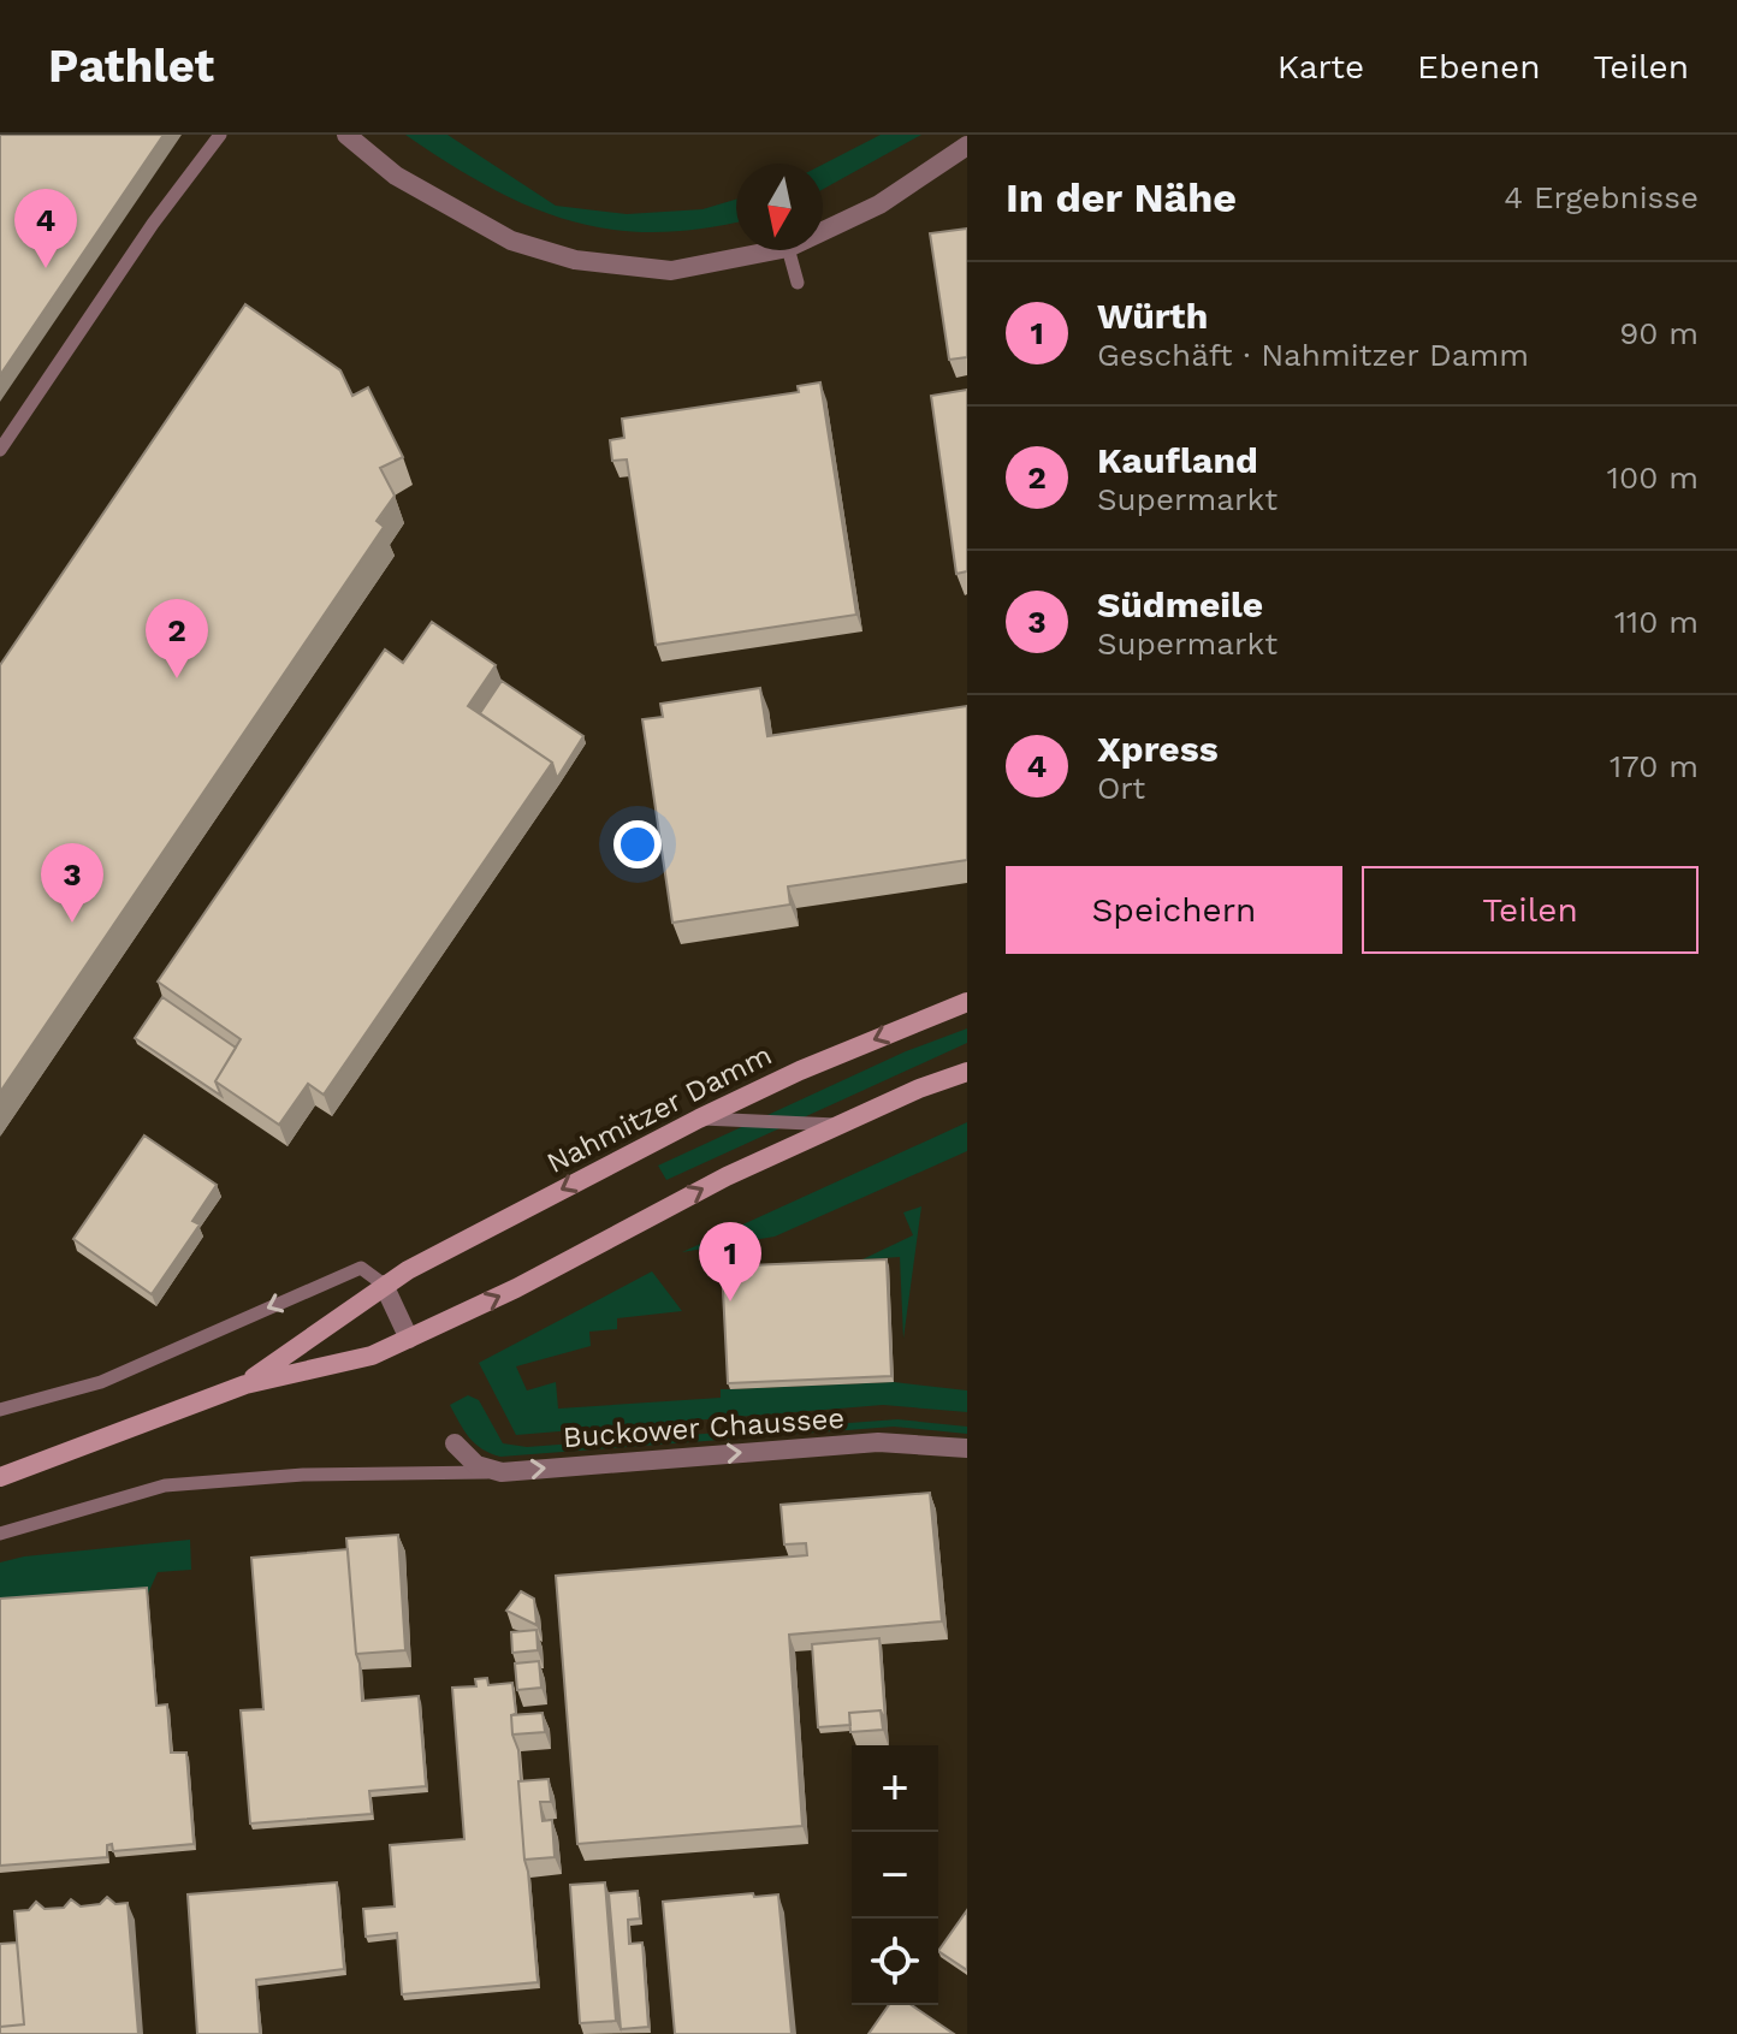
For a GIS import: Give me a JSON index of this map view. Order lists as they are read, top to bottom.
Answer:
{
  "streets": {
    "main road": ["Nahmitzer Damm"],
    "street": ["Buckower Chaussee"]
  },
  "one_way": ["Buckower Chaussee"],
  "north": "bottom",
  "page": {
    "header": "Pathlet",
    "nav": ["Karte", "Ebenen", "Teilen"],
    "heading": ["In der Nähe", "4 Ergebnisse"],
    "pins": [
      "4",
      "2",
      "3",
      "1"
    ],
    "list": [
      {
        "mark": "1",
        "name": "Würth",
        "note": "Geschäft · Nahmitzer Damm",
        "value": "90 m"
      },
      {
        "mark": "2",
        "name": "Kaufland",
        "note": "Supermarkt",
        "value": "100 m"
      },
      {
        "mark": "3",
        "name": "Südmeile",
        "note": "Supermarkt",
        "value": "110 m"
      },
      {
        "mark": "4",
        "name": "Xpress",
        "note": "Ort",
        "value": "170 m"
      }
    ],
    "buttons": ["Speichern", "Teilen"],
    "map_buttons": ["+", "−"]
  }
}
